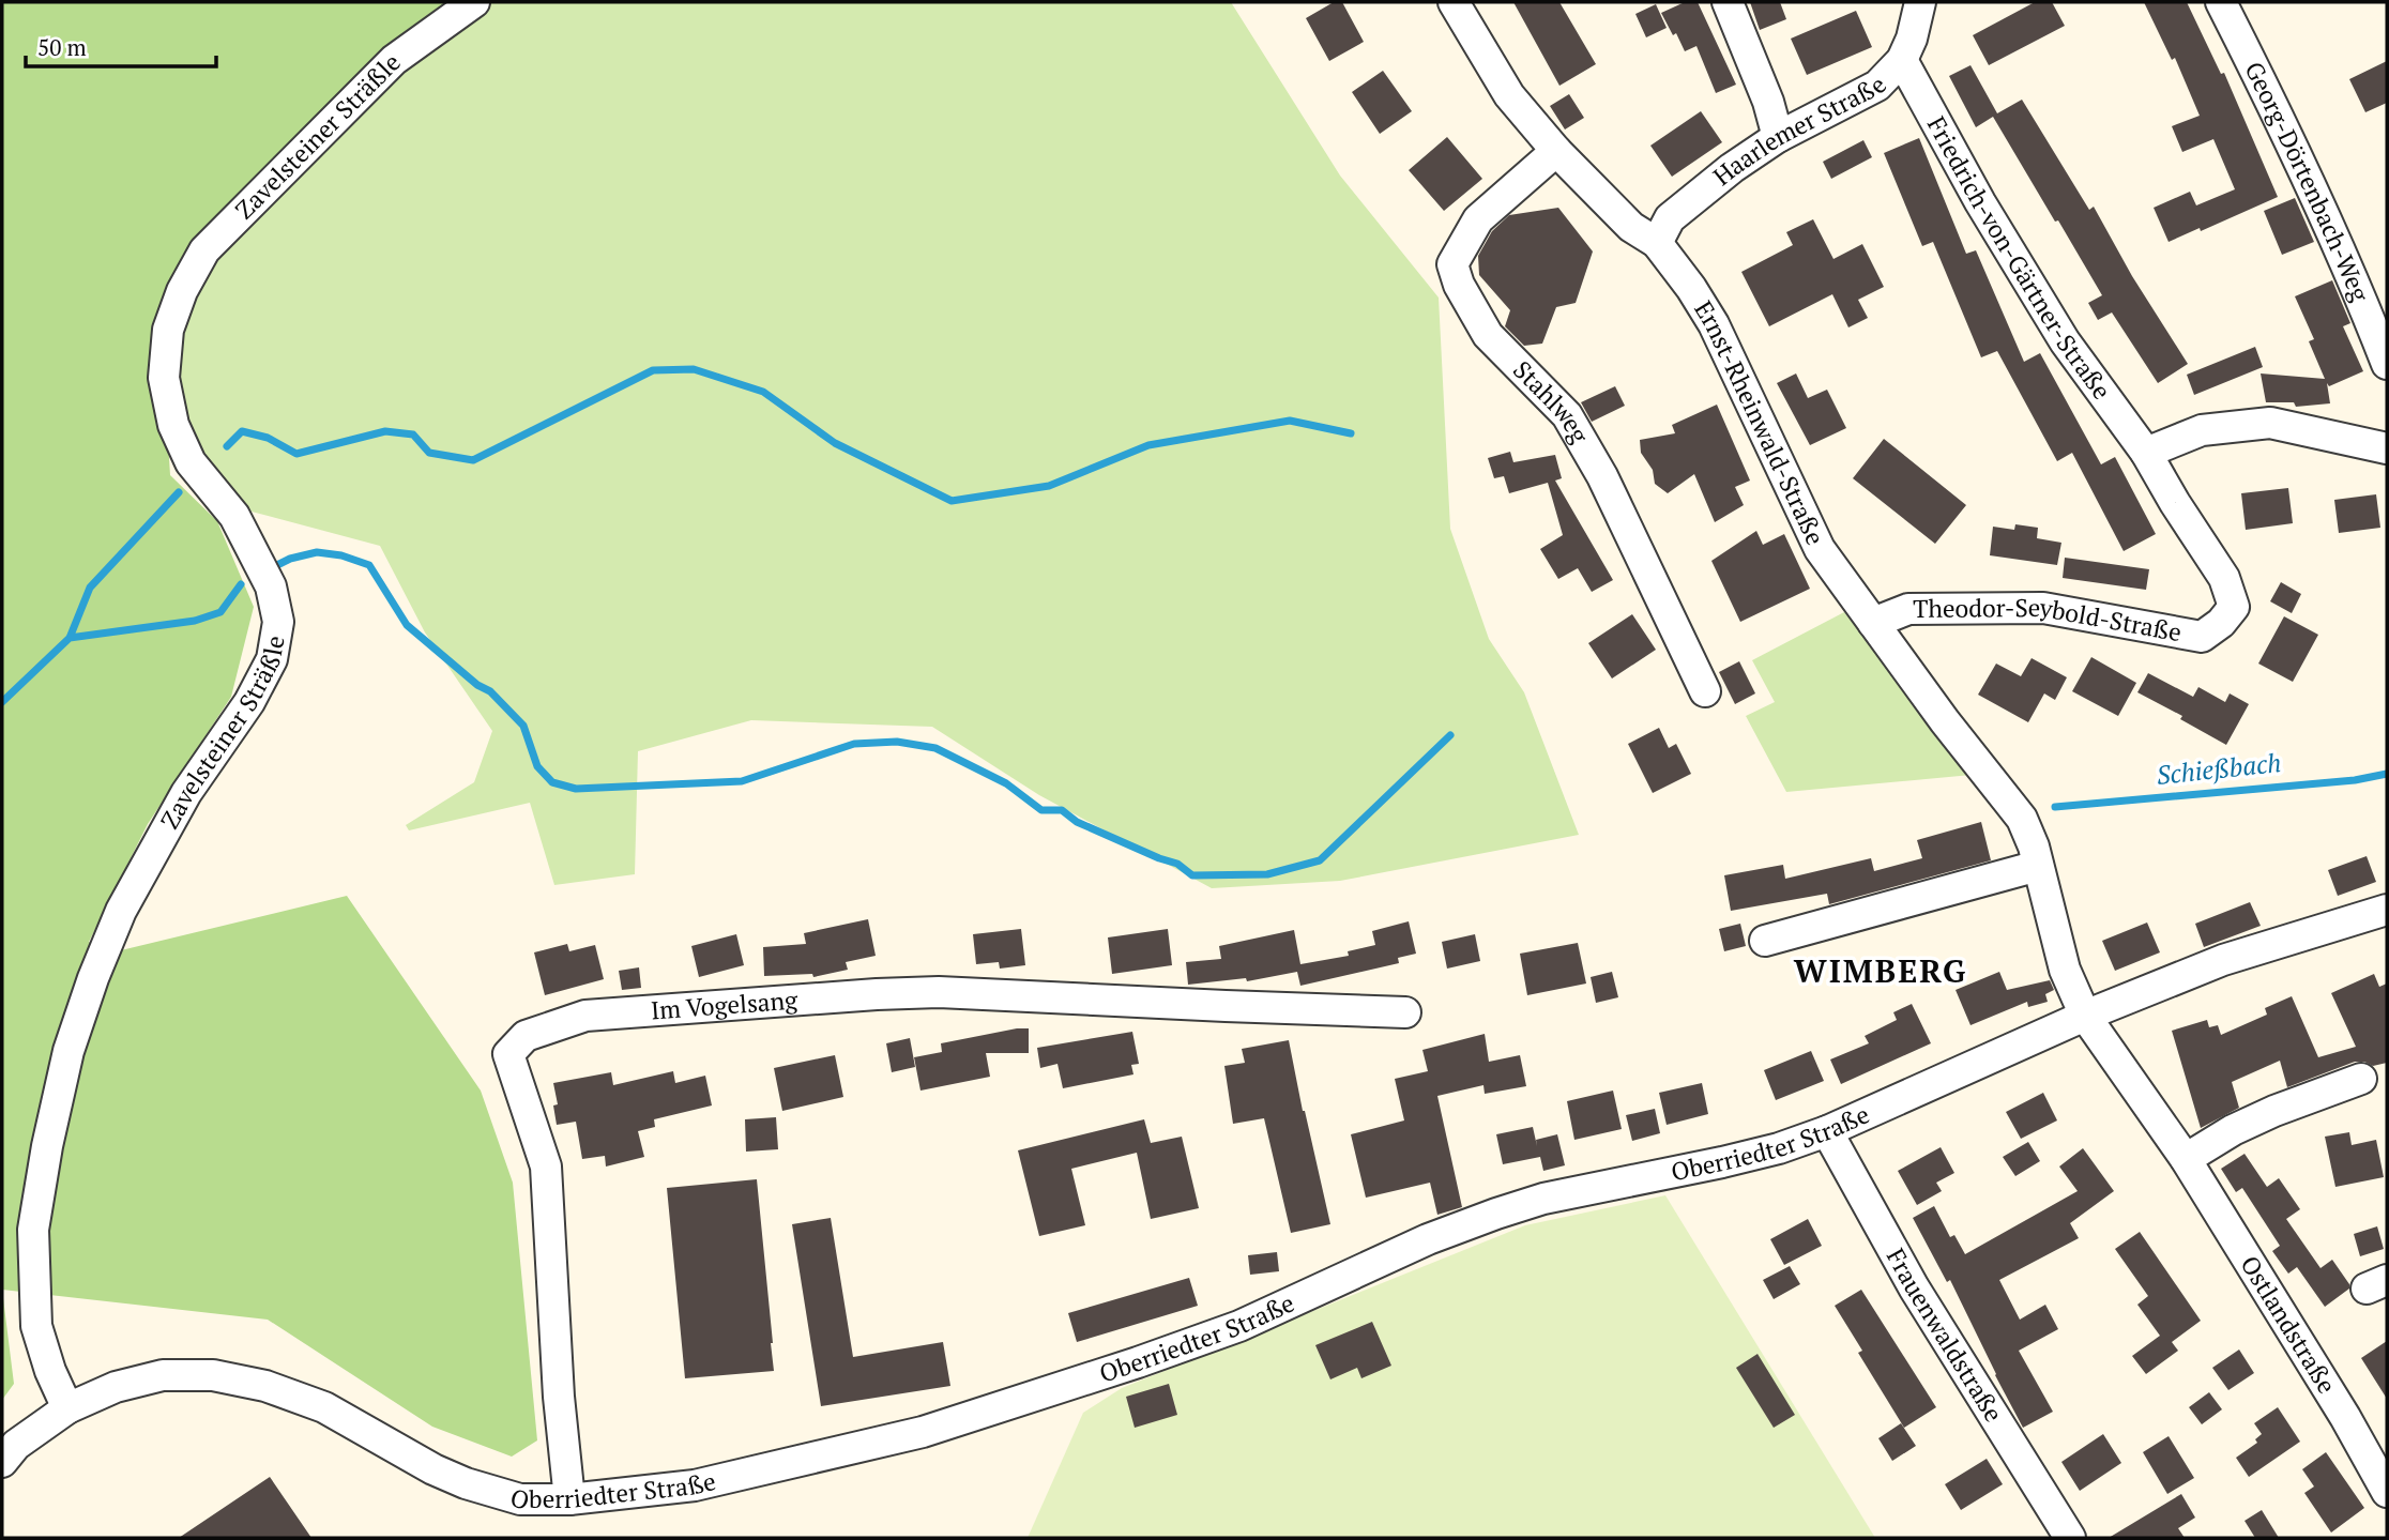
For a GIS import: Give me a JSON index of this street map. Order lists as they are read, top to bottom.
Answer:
{
  "streets": {
    "street": [
      "Haarlemer Straße",
      "Zavelsteiner Sträßle",
      "Georg-Dörtenbach-Weg",
      "Friedrich-von-Gärtner-Straße",
      "Stahlweg",
      "Ernst-Rheinwald-Straße",
      "Theodor-Seybold-Straße",
      "Im Vogelsang",
      "Oberriedter Straße",
      "Ostlandstraße",
      "Frauenwaldstraße"
    ]
  },
  "crossings": [
    ["Haarlemer Straße", "Friedrich-von-Gärtner-Straße"],
    ["Haarlemer Straße", "Ernst-Rheinwald-Straße"],
    ["Zavelsteiner Sträßle", "Oberriedter Straße"],
    ["Friedrich-von-Gärtner-Straße", "Theodor-Seybold-Straße"],
    ["Stahlweg", "Ernst-Rheinwald-Straße"],
    ["Ernst-Rheinwald-Straße", "Theodor-Seybold-Straße"],
    ["Ernst-Rheinwald-Straße", "Oberriedter Straße"],
    ["Ernst-Rheinwald-Straße", "Ostlandstraße"],
    ["Im Vogelsang", "Oberriedter Straße"],
    ["Oberriedter Straße", "Ostlandstraße"],
    ["Oberriedter Straße", "Frauenwaldstraße"]
  ],
  "districts": ["WIMBERG"],
  "water": ["Schießbach"],
  "scale_bar": "50 m"
}
